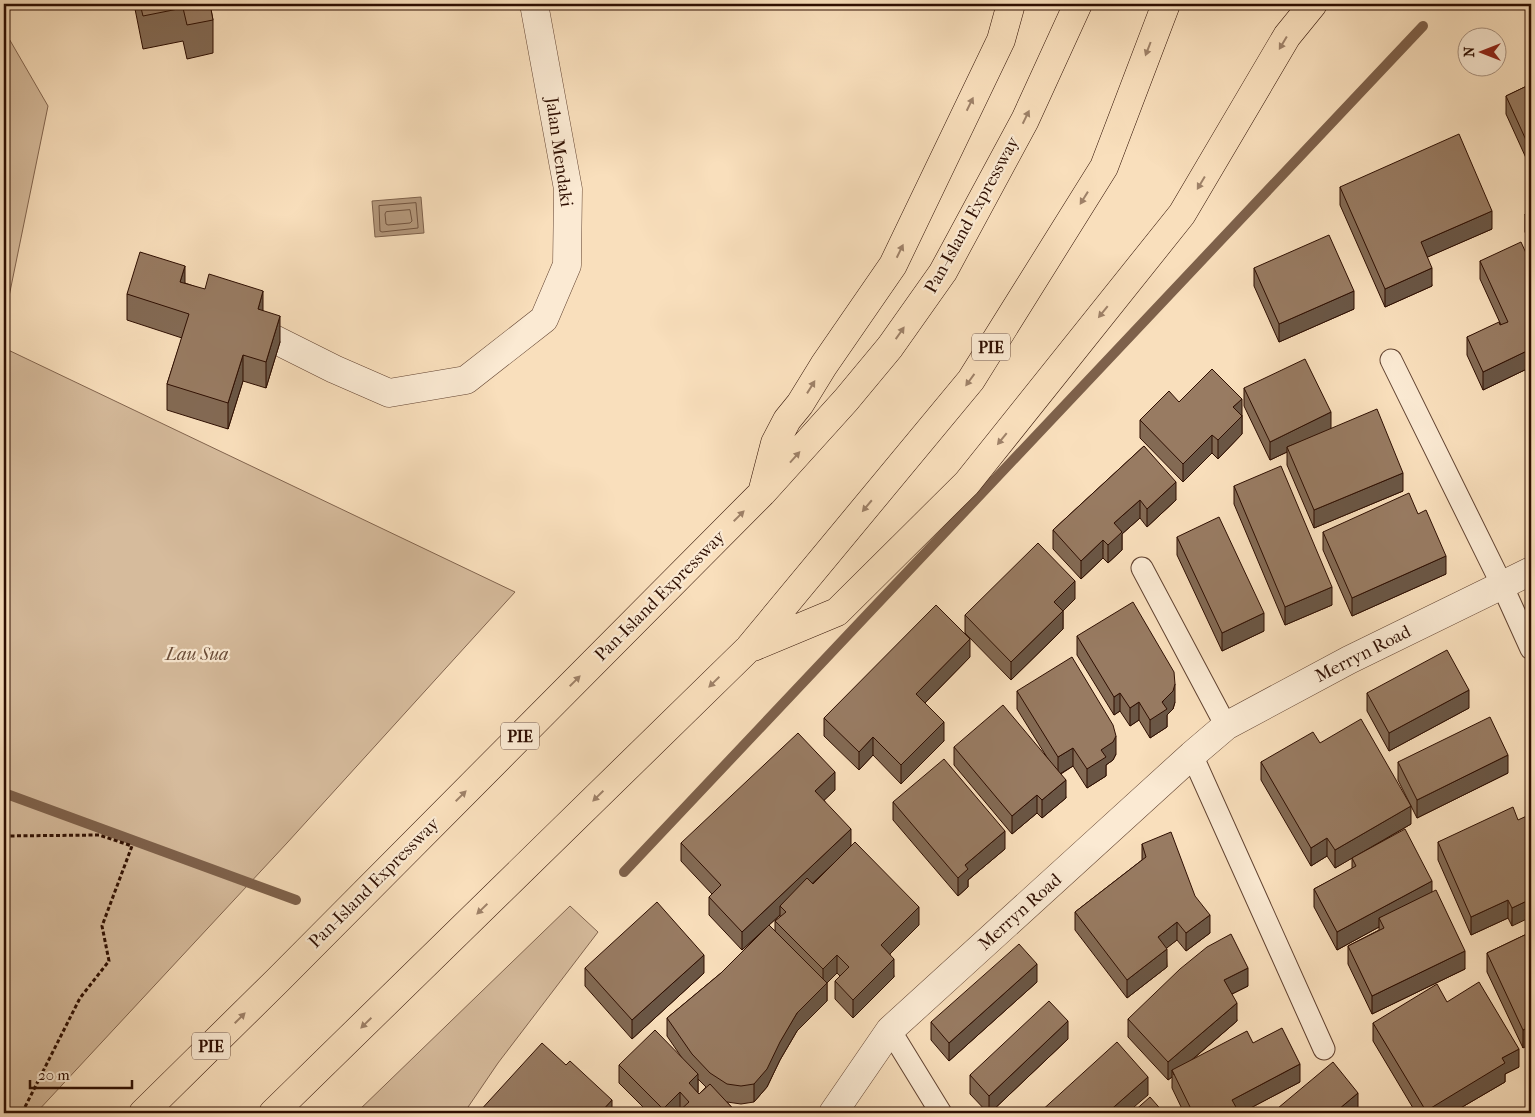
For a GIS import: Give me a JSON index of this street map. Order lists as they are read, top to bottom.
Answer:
{
  "streets": {
    "highway": ["Pan-Island Expressway", "PIE"],
    "street": ["Jalan Mendaki", "Merryn Road"]
  },
  "parks": ["Lau Sua"],
  "scale_bar": "20 m",
  "north": "left"
}
